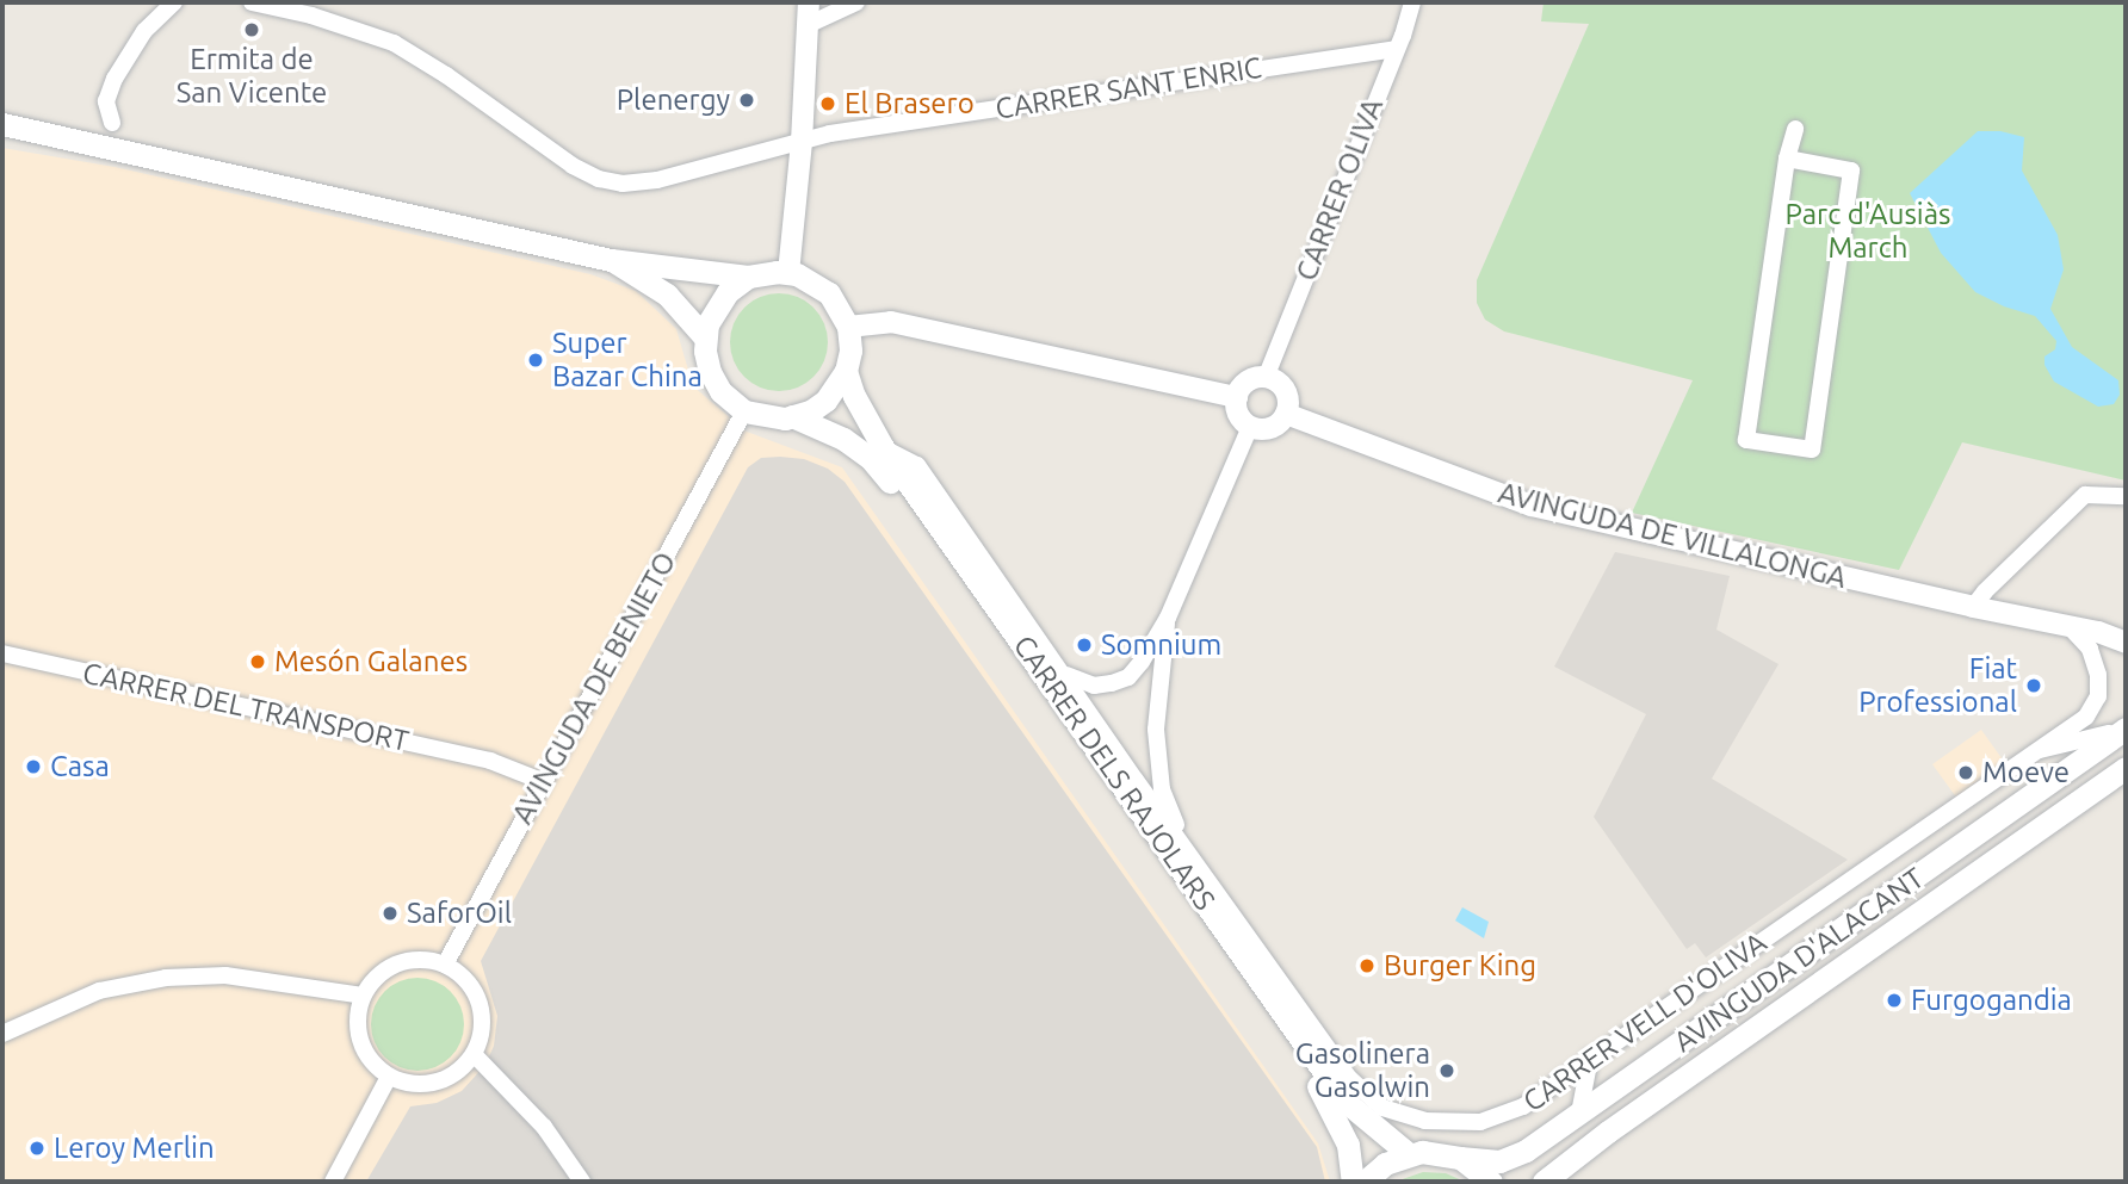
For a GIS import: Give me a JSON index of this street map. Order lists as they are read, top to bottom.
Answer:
{
  "streets": {
    "main road": ["CARRER DELS RAJOLARS", "AVINGUDA D'ALACANT"],
    "street": [
      "CARRER SANT ENRIC",
      "CARRER OLIVA",
      "AVINGUDA DE VILLALONGA",
      "AVINGUDA DE BENIETO",
      "CARRER DEL TRANSPORT",
      "CARRER VELL D'OLIVA"
    ]
  },
  "crossings": [
    ["CARRER SANT ENRIC", "CARRER OLIVA"],
    ["CARRER OLIVA", "AVINGUDA DE VILLALONGA"],
    ["AVINGUDA DE VILLALONGA", "CARRER VELL D'OLIVA"],
    ["AVINGUDA DE BENIETO", "CARRER DEL TRANSPORT"],
    ["AVINGUDA DE BENIETO", "CARRER DELS RAJOLARS"],
    ["CARRER DELS RAJOLARS", "AVINGUDA D'ALACANT"],
    ["CARRER DELS RAJOLARS", "CARRER VELL D'OLIVA"],
    ["AVINGUDA D'ALACANT", "CARRER VELL D'OLIVA"]
  ],
  "parks": ["Parc d'Ausiàs March"],
  "places": [
    "Ermita de San Vicente",
    "Plenergy",
    "El Brasero",
    "Super Bazar China",
    "Somnium",
    "Mesón Galanes",
    "Fiat Professional",
    "Casa",
    "Moeve",
    "SaforOil",
    "Burger King",
    "Furgogandia",
    "Gasolinera Gasolwin",
    "Leroy Merlin"
  ]
}
